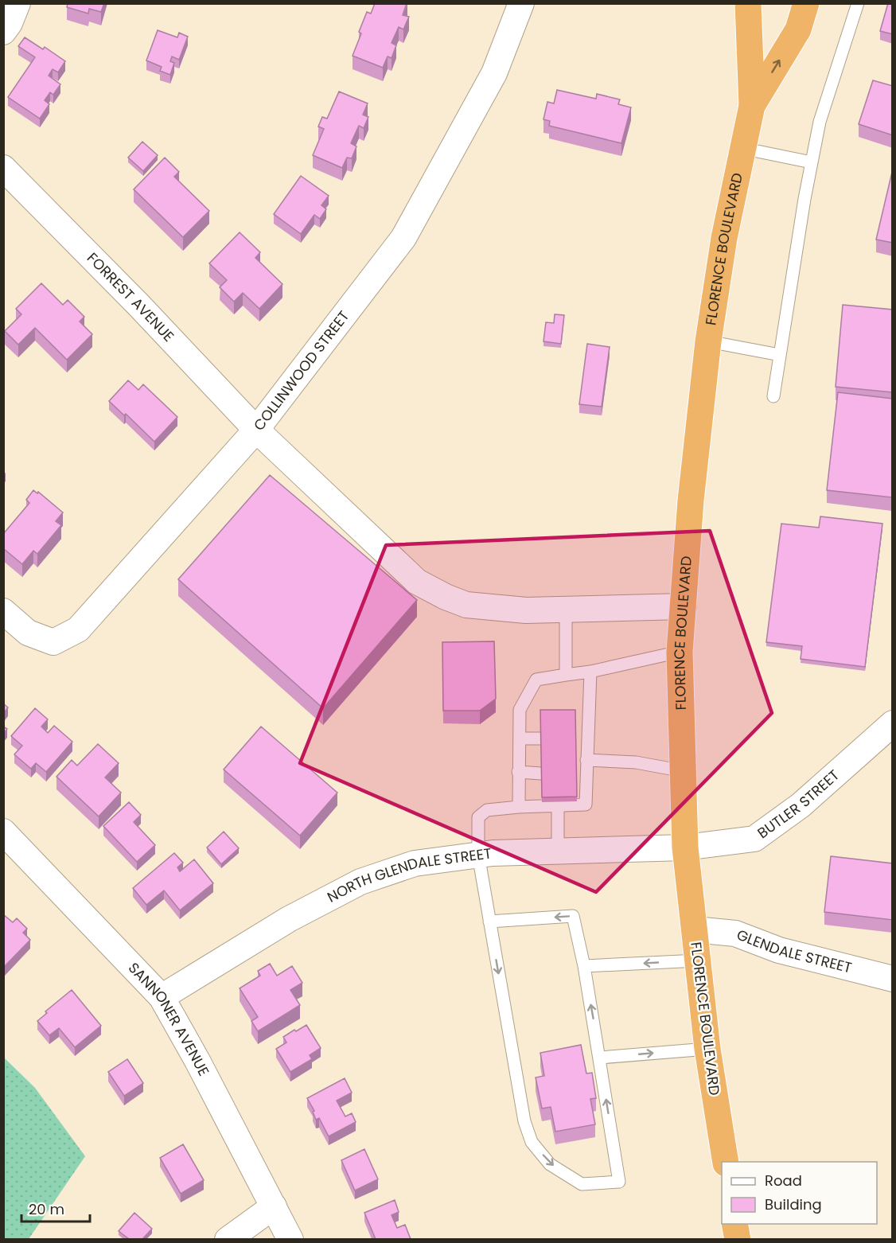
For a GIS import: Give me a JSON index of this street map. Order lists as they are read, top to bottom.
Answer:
{
  "streets": {
    "highway": ["FLORENCE BOULEVARD"],
    "street": [
      "FORREST AVENUE",
      "COLLINWOOD STREET",
      "BUTLER STREET",
      "NORTH GLENDALE STREET",
      "GLENDALE STREET",
      "SANNONER AVENUE"
    ]
  },
  "crossings": [
    ["FLORENCE BOULEVARD", "FORREST AVENUE"],
    ["FLORENCE BOULEVARD", "BUTLER STREET"],
    ["FLORENCE BOULEVARD", "NORTH GLENDALE STREET"],
    ["FLORENCE BOULEVARD", "GLENDALE STREET"],
    ["FORREST AVENUE", "COLLINWOOD STREET"],
    ["BUTLER STREET", "NORTH GLENDALE STREET"],
    ["NORTH GLENDALE STREET", "SANNONER AVENUE"]
  ],
  "legend": ["Road", "Building"],
  "scale_bar": "20 m"
}
